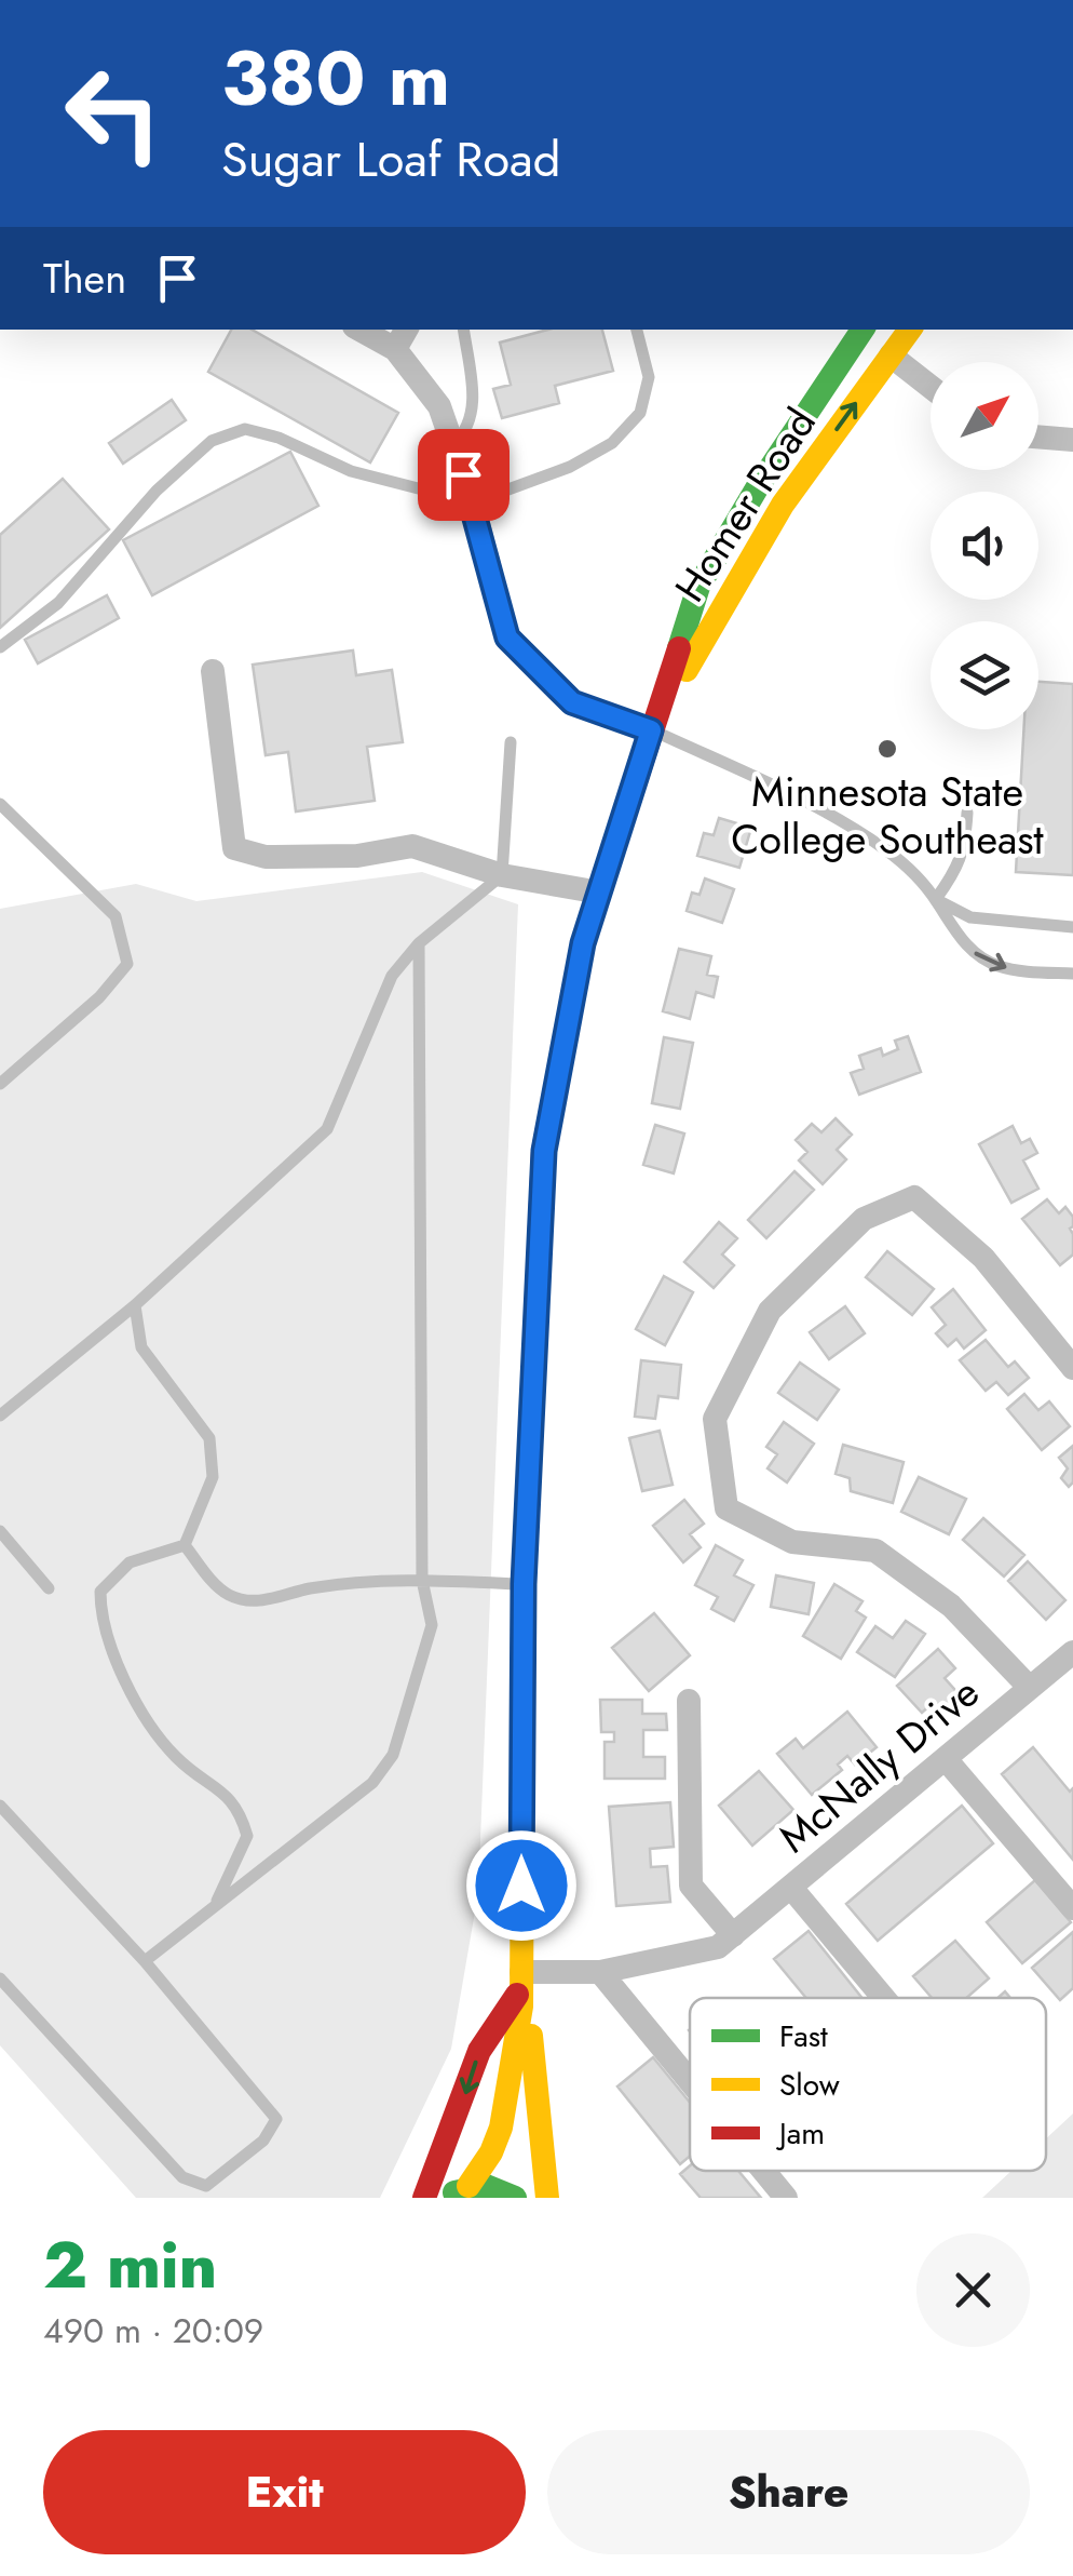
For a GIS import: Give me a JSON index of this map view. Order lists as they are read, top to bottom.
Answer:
{
  "streets": {
    "street": ["Homer Road", "McNally Drive"]
  },
  "crossings": [
    ["Homer Road", "McNally Drive"]
  ],
  "places": ["Minnesota State College Southeast"],
  "legend": ["Fast", "Slow", "Jam"],
  "north": "top right",
  "page": {
    "turn": ["380 m", "Sugar Loaf Road"],
    "then": "Then",
    "heading": ["2 min", "490 m · 20:09"],
    "buttons": ["Exit", "Share"]
  }
}
